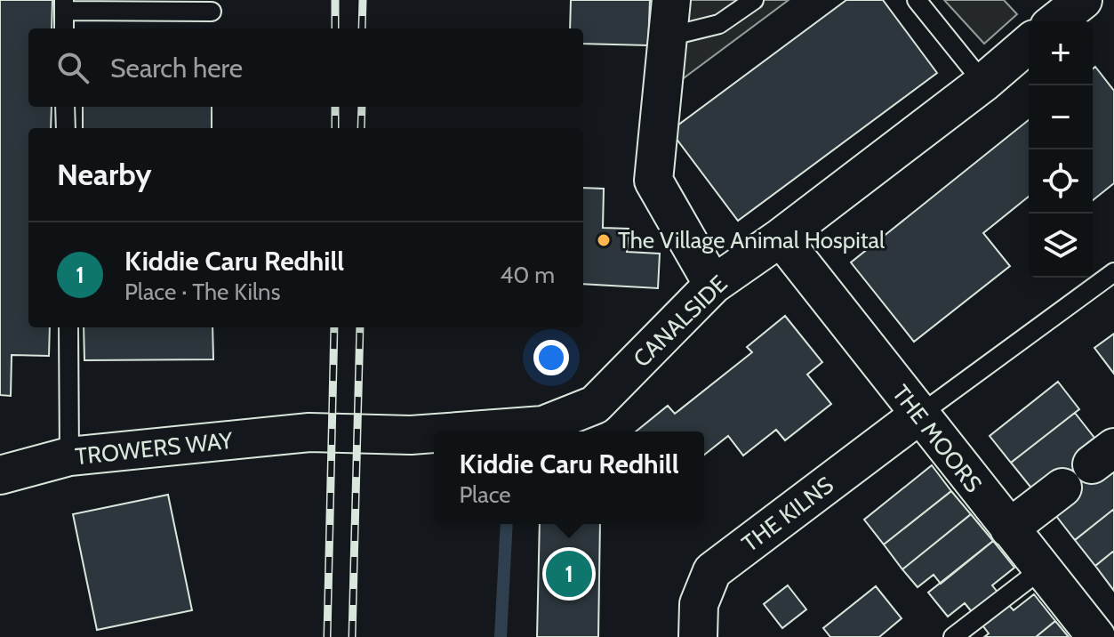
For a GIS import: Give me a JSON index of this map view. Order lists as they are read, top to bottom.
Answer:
{
  "streets": {
    "street": [
      "CANALSIDE",
      "THE MOORS",
      "TROWERS WAY",
      "THE KILNS"
    ]
  },
  "crossings": [
    ["CANALSIDE", "THE MOORS"],
    ["CANALSIDE", "TROWERS WAY"],
    ["THE MOORS", "THE KILNS"]
  ],
  "places": ["The Village Animal Hospital"],
  "page": {
    "map_buttons": ["+", "−"],
    "search": "Search here",
    "heading": "Nearby",
    "list": [
      {
        "mark": "1",
        "name": "Kiddie Caru Redhill",
        "note": "Place · The Kilns",
        "value": "40 m"
      }
    ],
    "popup": ["Kiddie Caru Redhill", "Place"],
    "pins": "1"
  }
}
